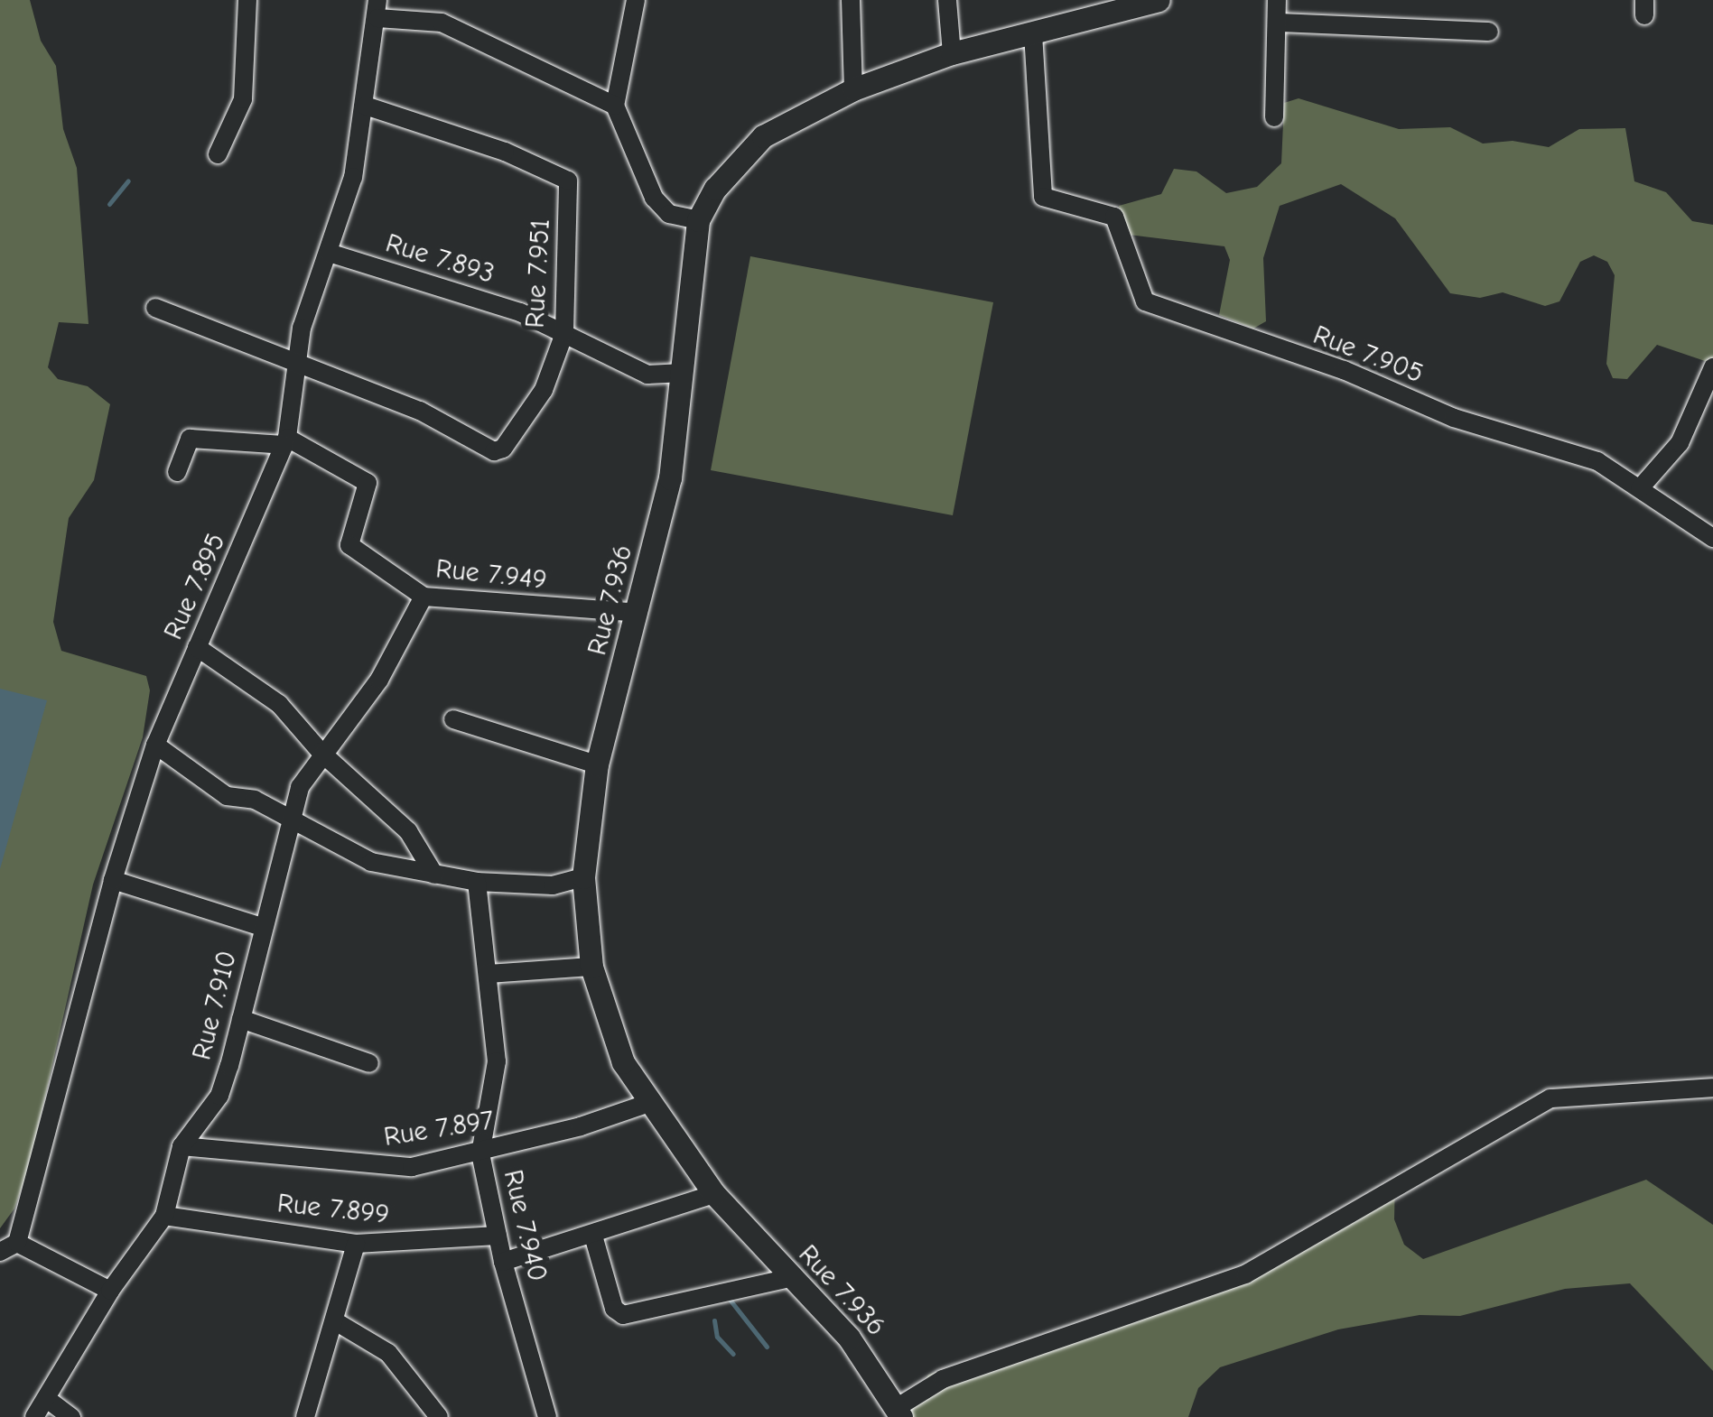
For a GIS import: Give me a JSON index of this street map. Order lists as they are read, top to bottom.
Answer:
{
  "streets": {
    "street": [
      "Rue 7.893",
      "Rue 7.951",
      "Rue 7.905",
      "Rue 7.949",
      "Rue 7.895",
      "Rue 7.936",
      "Rue 7.910",
      "Rue 7.897",
      "Rue 7.899",
      "Rue 7.940"
    ]
  },
  "crossings": [
    ["Rue 7.893", "Rue 7.951"],
    ["Rue 7.893", "Rue 7.895"],
    ["Rue 7.893", "Rue 7.936"],
    ["Rue 7.951", "Rue 7.895"],
    ["Rue 7.905", "Rue 7.936"],
    ["Rue 7.949", "Rue 7.895"],
    ["Rue 7.949", "Rue 7.936"],
    ["Rue 7.949", "Rue 7.910"],
    ["Rue 7.936", "Rue 7.897"],
    ["Rue 7.910", "Rue 7.897"],
    ["Rue 7.910", "Rue 7.899"],
    ["Rue 7.897", "Rue 7.940"],
    ["Rue 7.899", "Rue 7.940"]
  ]
}
